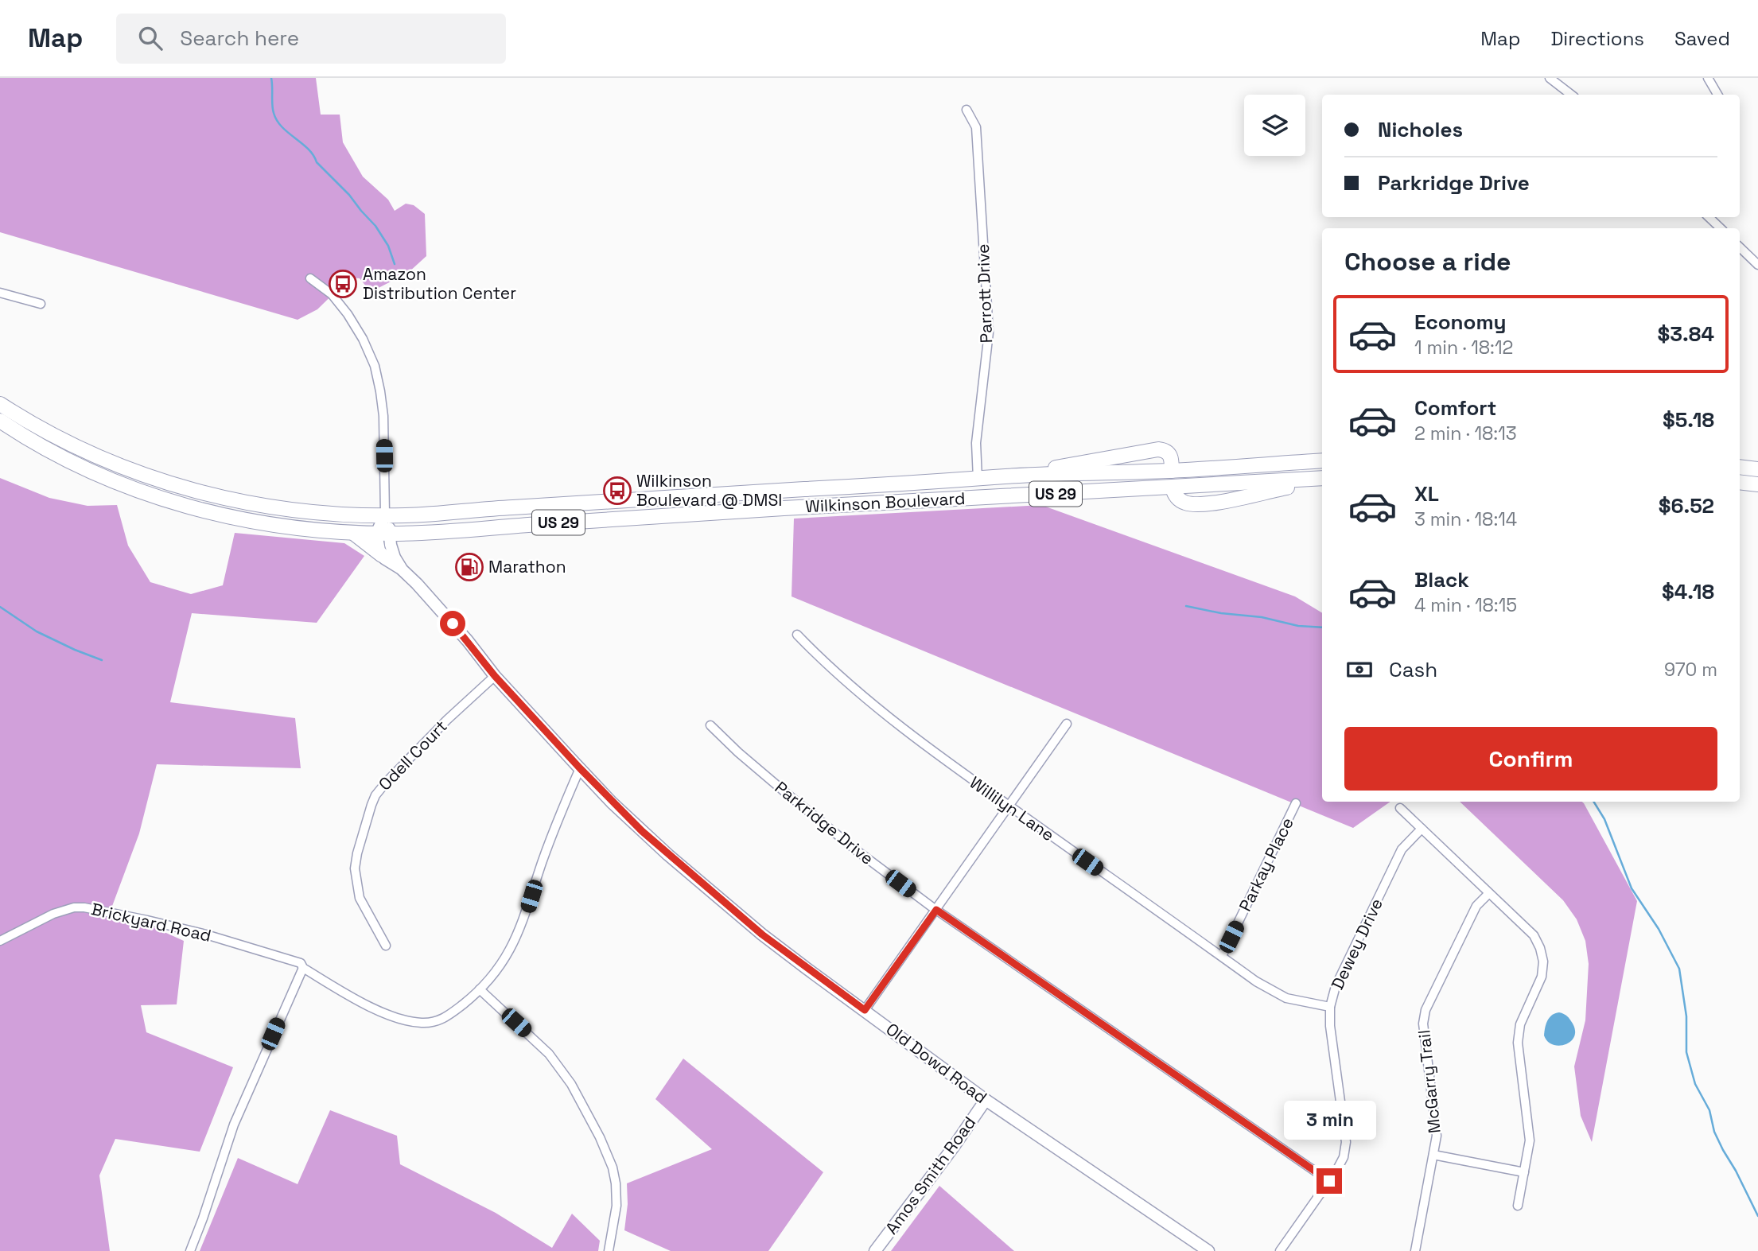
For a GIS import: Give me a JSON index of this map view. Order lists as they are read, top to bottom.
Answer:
{
  "streets": {
    "main road": ["US 29", "Wilkinson Boulevard"],
    "street": [
      "Parrott Drive",
      "Odell Court",
      "Willilyn Lane",
      "Parkridge Drive",
      "Parkay Place",
      "Brickyard Road",
      "Dewey Drive",
      "Old Dowd Road",
      "McGarry Trail",
      "Amos Smith Road"
    ]
  },
  "crossings": [
    ["Parrott Drive", "Wilkinson Boulevard"],
    ["Wilkinson Boulevard", "Old Dowd Road"],
    ["Odell Court", "Old Dowd Road"],
    ["Willilyn Lane", "Parkay Place"],
    ["Willilyn Lane", "Dewey Drive"],
    ["Parkridge Drive", "Dewey Drive"],
    ["Brickyard Road", "Old Dowd Road"],
    ["Old Dowd Road", "Amos Smith Road"]
  ],
  "places": {
    "bus stop": ["Amazon Distribution Center", "Wilkinson Boulevard @ DMSI"],
    "fuel station": ["Marathon"]
  },
  "page": {
    "header": "Map",
    "search": "Search here",
    "nav": ["Map", "Directions", "Saved"],
    "banner": ["Nicholes", "Parkridge Drive"],
    "heading": "Choose a ride",
    "list": [
      {
        "name": "Economy",
        "note": "1 min · 18:12",
        "value": "$3.84"
      },
      {
        "name": "Comfort",
        "note": "2 min · 18:13",
        "value": "$5.18"
      },
      {
        "name": "XL",
        "note": "3 min · 18:14",
        "value": "$6.52"
      },
      {
        "name": "Black",
        "note": "4 min · 18:15",
        "value": "$4.18"
      }
    ],
    "pay": ["Cash", "970 m"],
    "buttons": "Confirm",
    "bubble": "3 min"
  }
}
